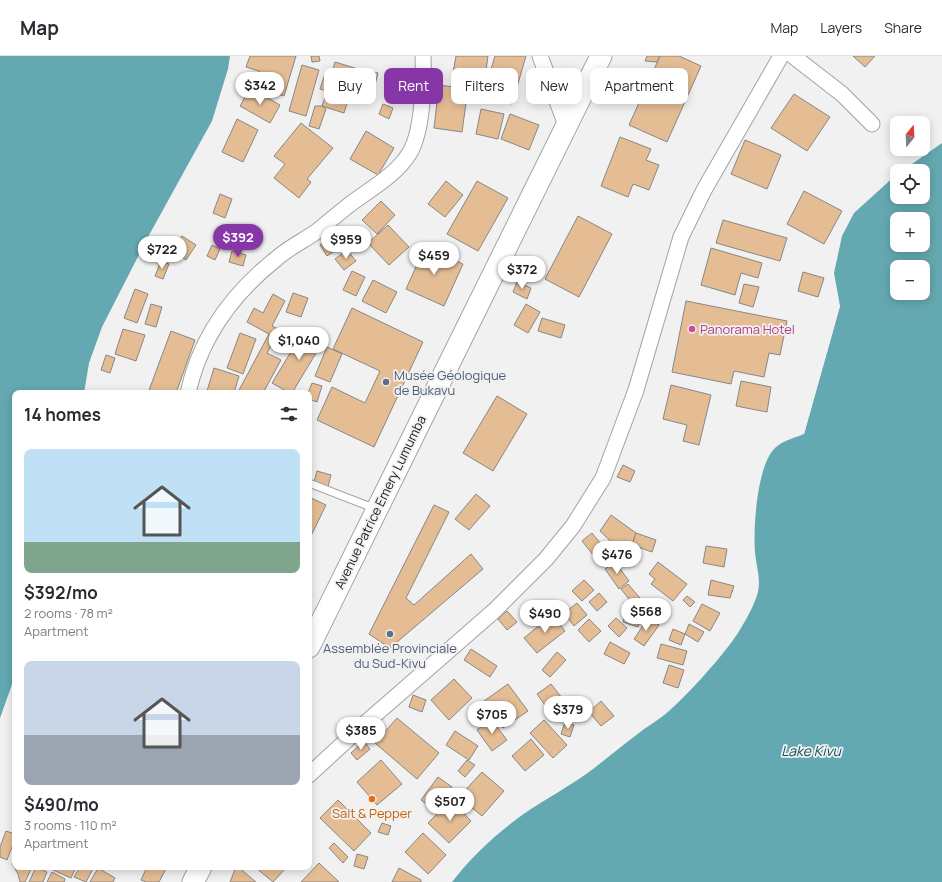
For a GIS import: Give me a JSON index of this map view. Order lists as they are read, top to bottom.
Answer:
{
  "streets": {
    "street": ["Avenue Patrice Emery Lumumba"]
  },
  "water": ["Lake Kivu"],
  "places": [
    "Panorama Hotel",
    "Musée Géologique de Bukavu",
    "Assemblée Provinciale du Sud-Kivu",
    "Salt & Pepper"
  ],
  "north": "top",
  "page": {
    "header": "Map",
    "nav": ["Map", "Layers", "Share"],
    "chip": [
      "Buy",
      "Rent",
      "Filters",
      "New",
      "Apartment"
    ],
    "price": [
      "$342",
      "$392",
      "$959",
      "$722",
      "$459",
      "$372",
      "$1,040",
      "$476",
      "$568",
      "$490",
      "$379",
      "$705",
      "$385",
      "$507"
    ],
    "map_buttons": ["+", "−"],
    "heading": "14 homes",
    "list": [
      {
        "name": "$392/mo",
        "note": "2 rooms · 78 m² · Apartment"
      },
      {
        "name": "$490/mo",
        "note": "3 rooms · 110 m² · Apartment"
      }
    ]
  }
}
